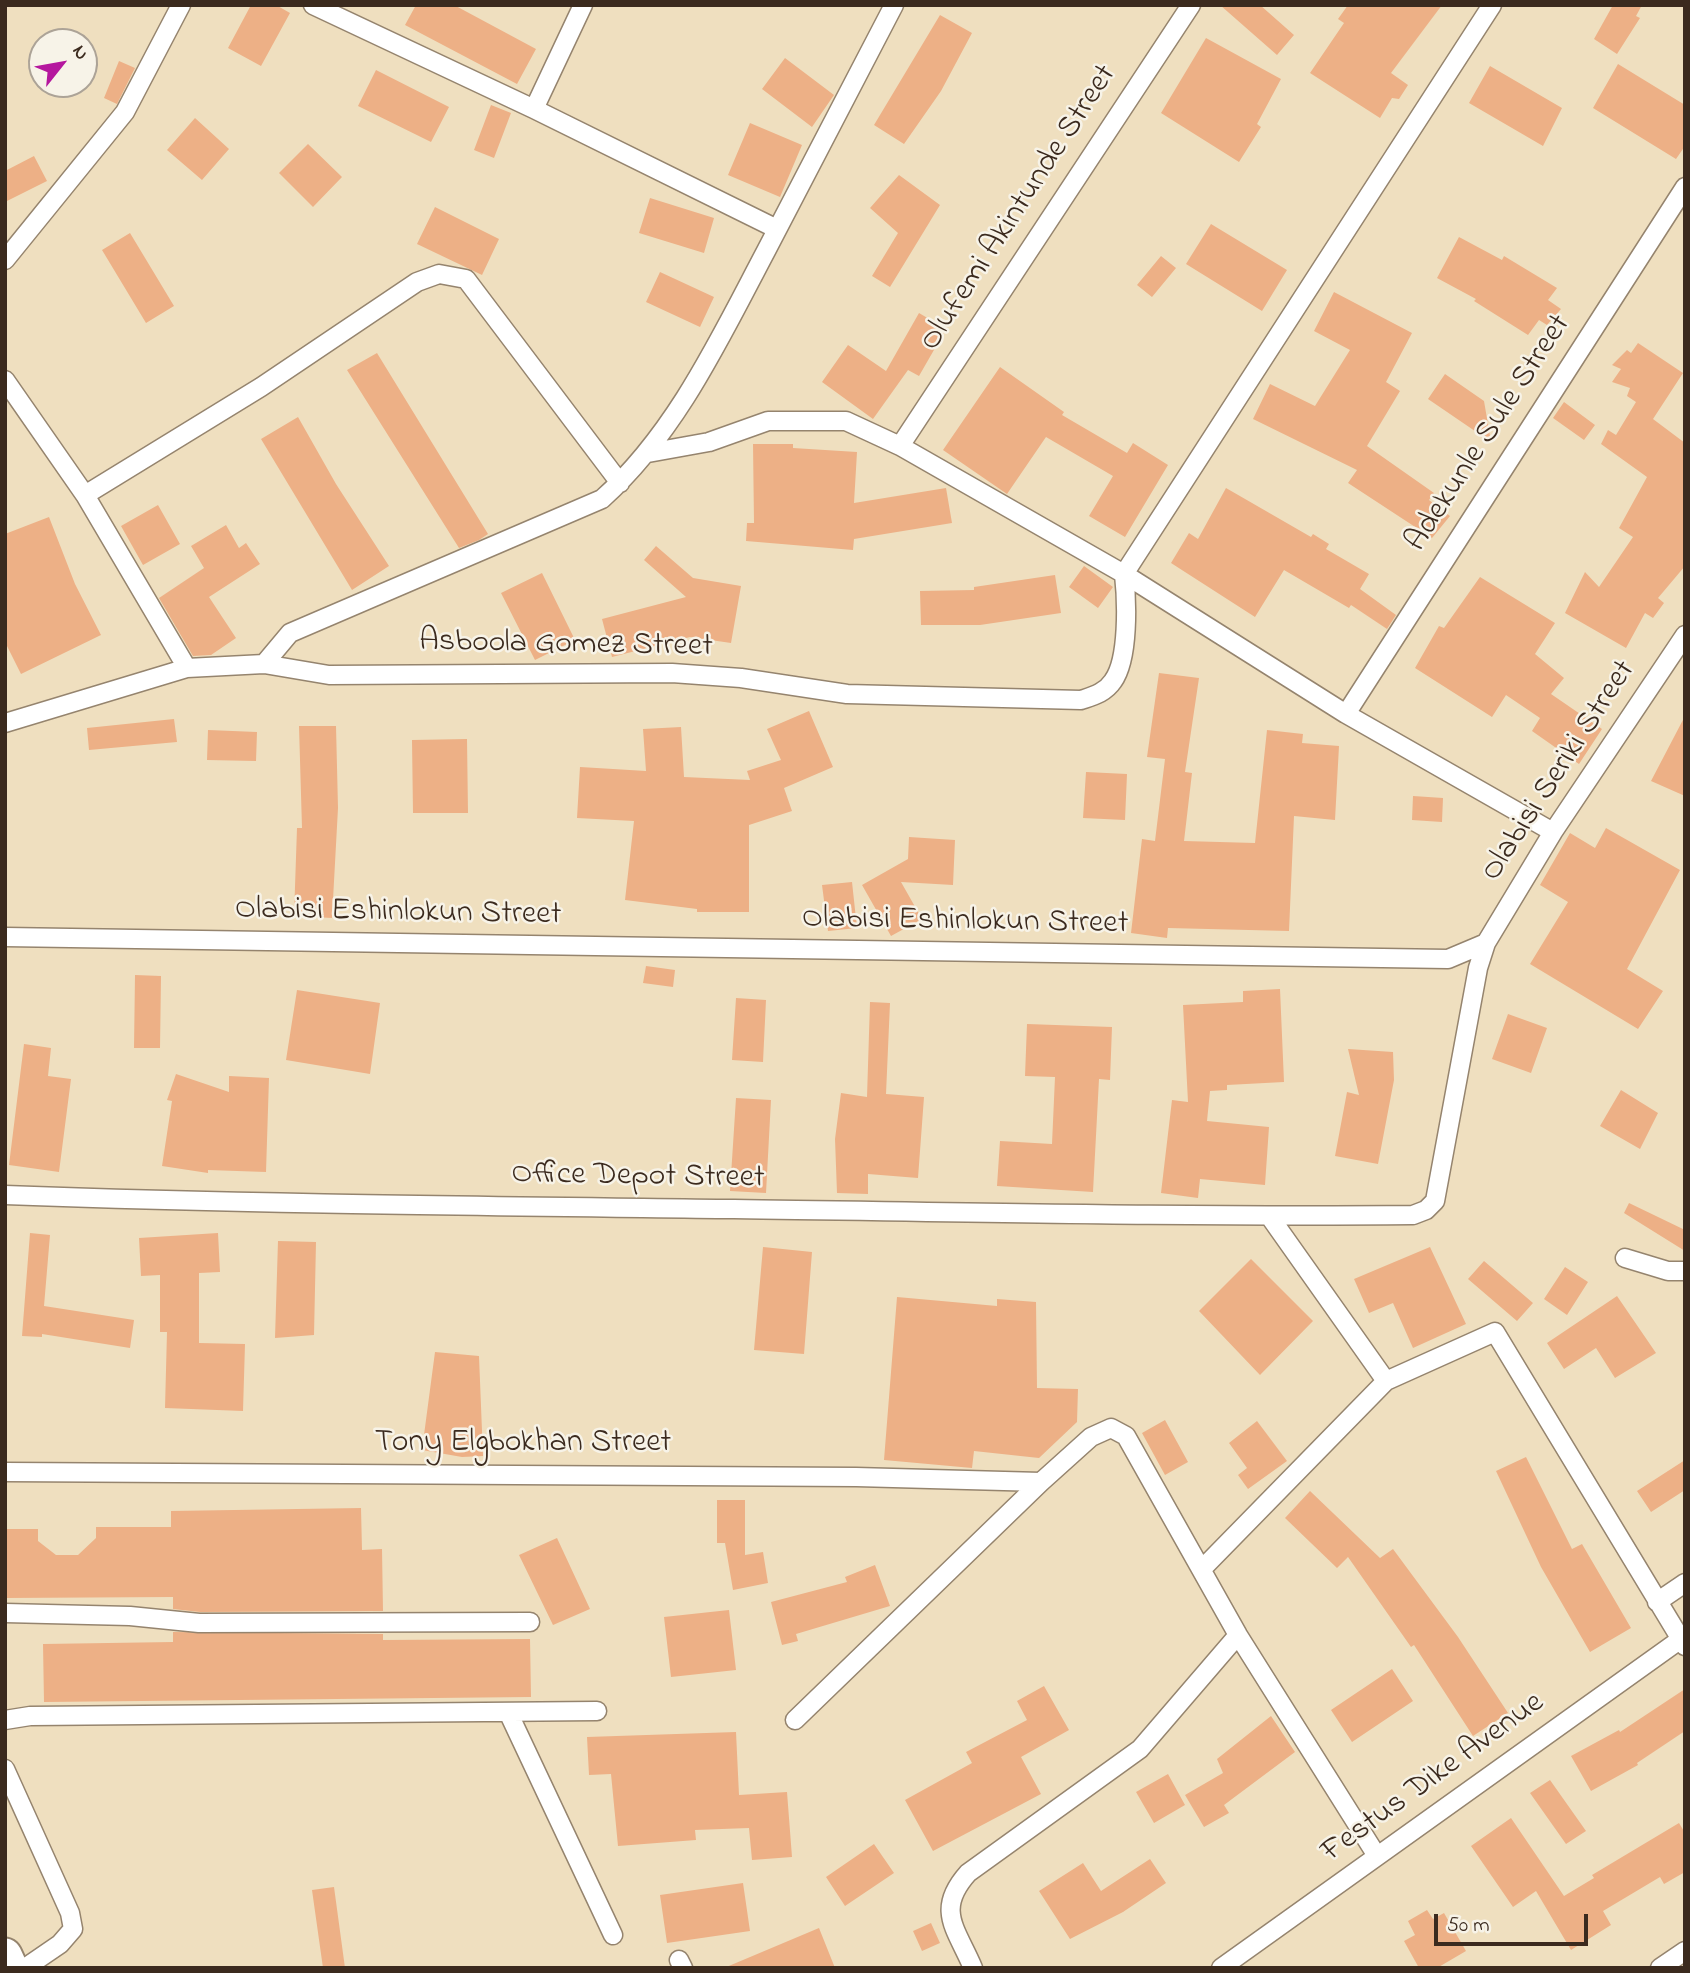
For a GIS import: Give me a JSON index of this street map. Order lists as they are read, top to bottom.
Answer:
{
  "streets": {
    "street": [
      "Olufemi Akintunde Street",
      "Adekunle Sule Street",
      "Asboola Gomez Street",
      "Olabisi Seriki Street",
      "Olabisi Eshinlokun Street",
      "Office Depot Street",
      "Tony Elgbokhan Street",
      "Festus Dike Avenue"
    ]
  },
  "crossings": [
    ["Olabisi Seriki Street", "Olabisi Eshinlokun Street"]
  ],
  "scale_bar": "50 m",
  "north": "top right"
}
